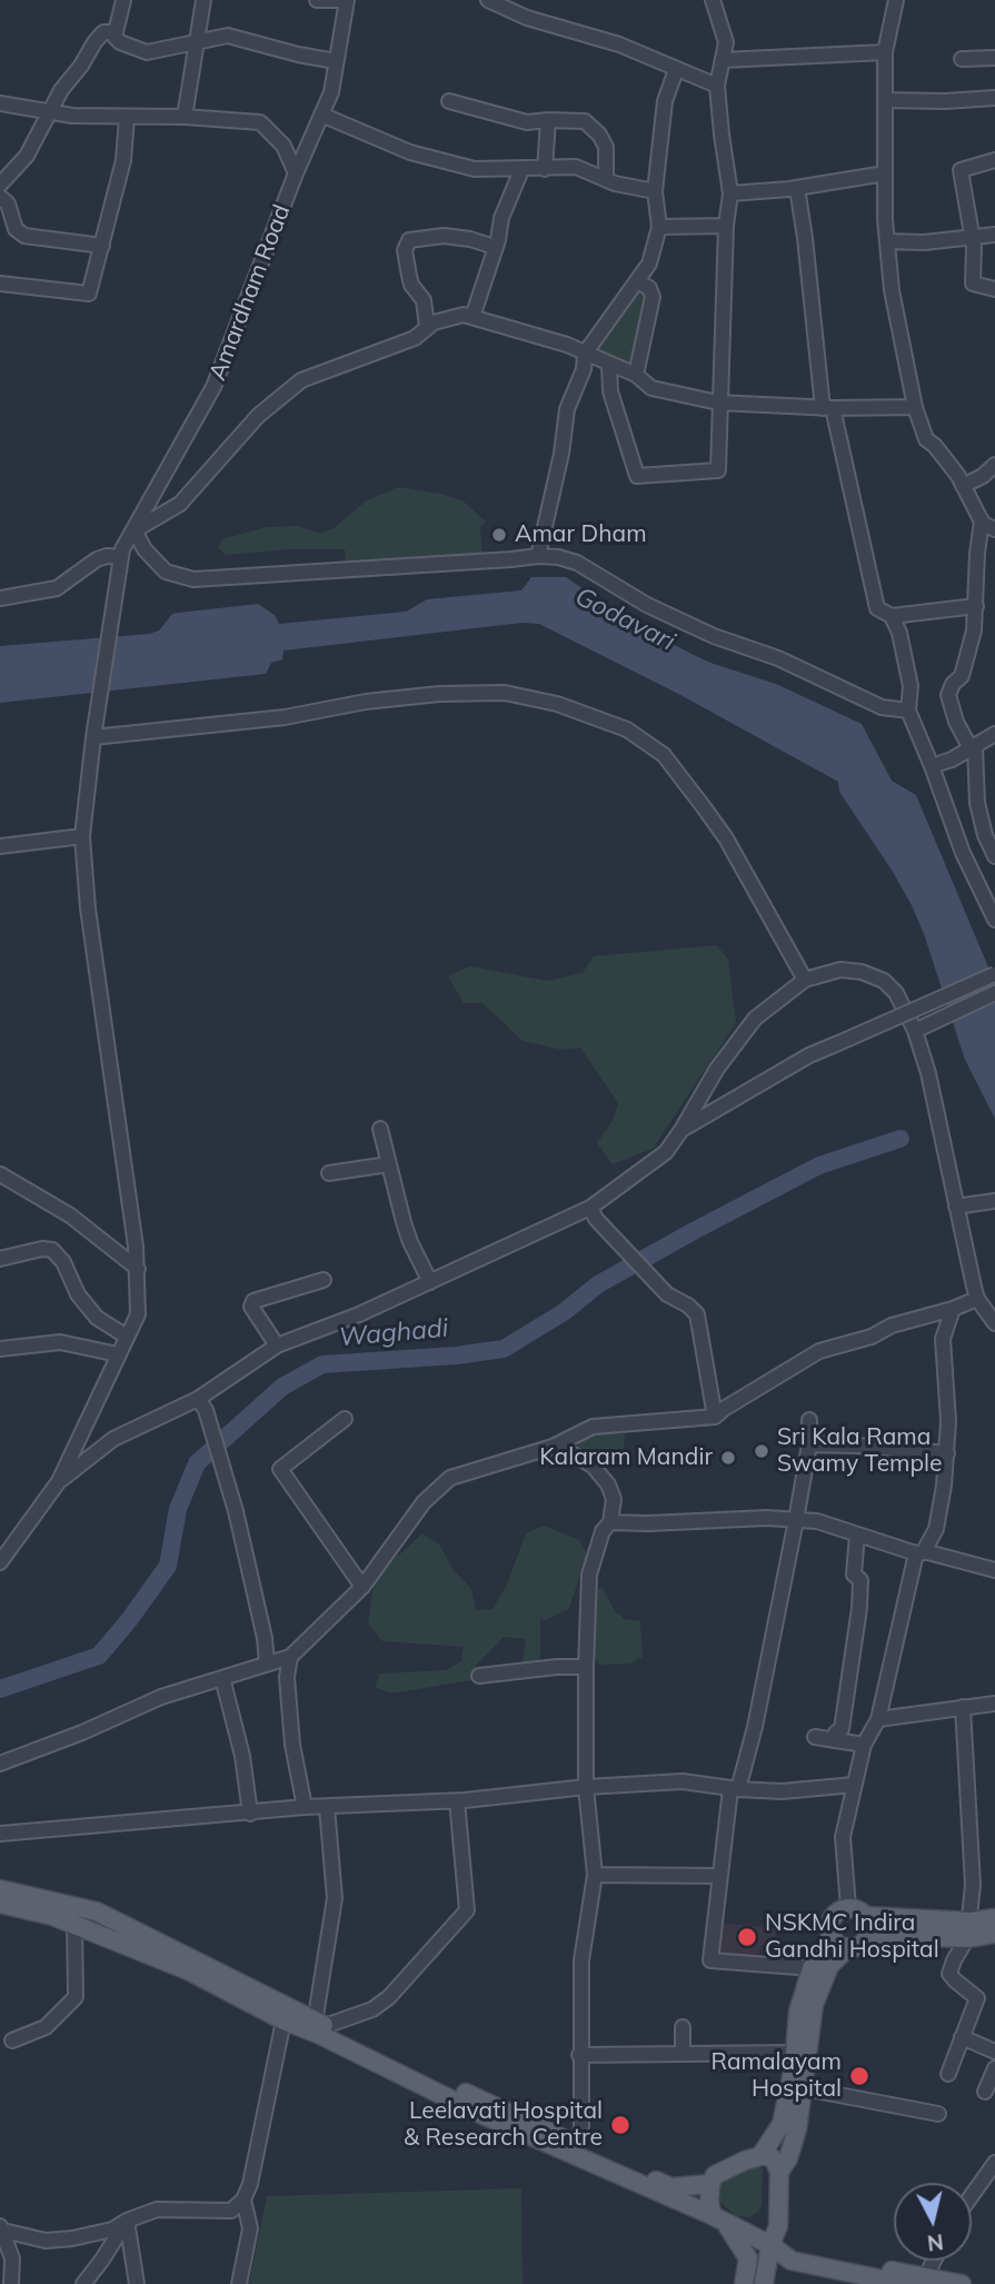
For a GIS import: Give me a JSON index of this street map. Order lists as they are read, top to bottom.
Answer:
{
  "streets": {
    "street": ["Amardham Road"]
  },
  "water": ["Godavari", "Waghadi"],
  "places": [
    "Amar Dham",
    "Sri Kala Rama Swamy Temple",
    "Kalaram Mandir",
    "NSKMC Indira Gandhi Hospital",
    "Ramalayam Hospital",
    "Leelavati Hospital & Research Centre"
  ],
  "north": "bottom"
}
